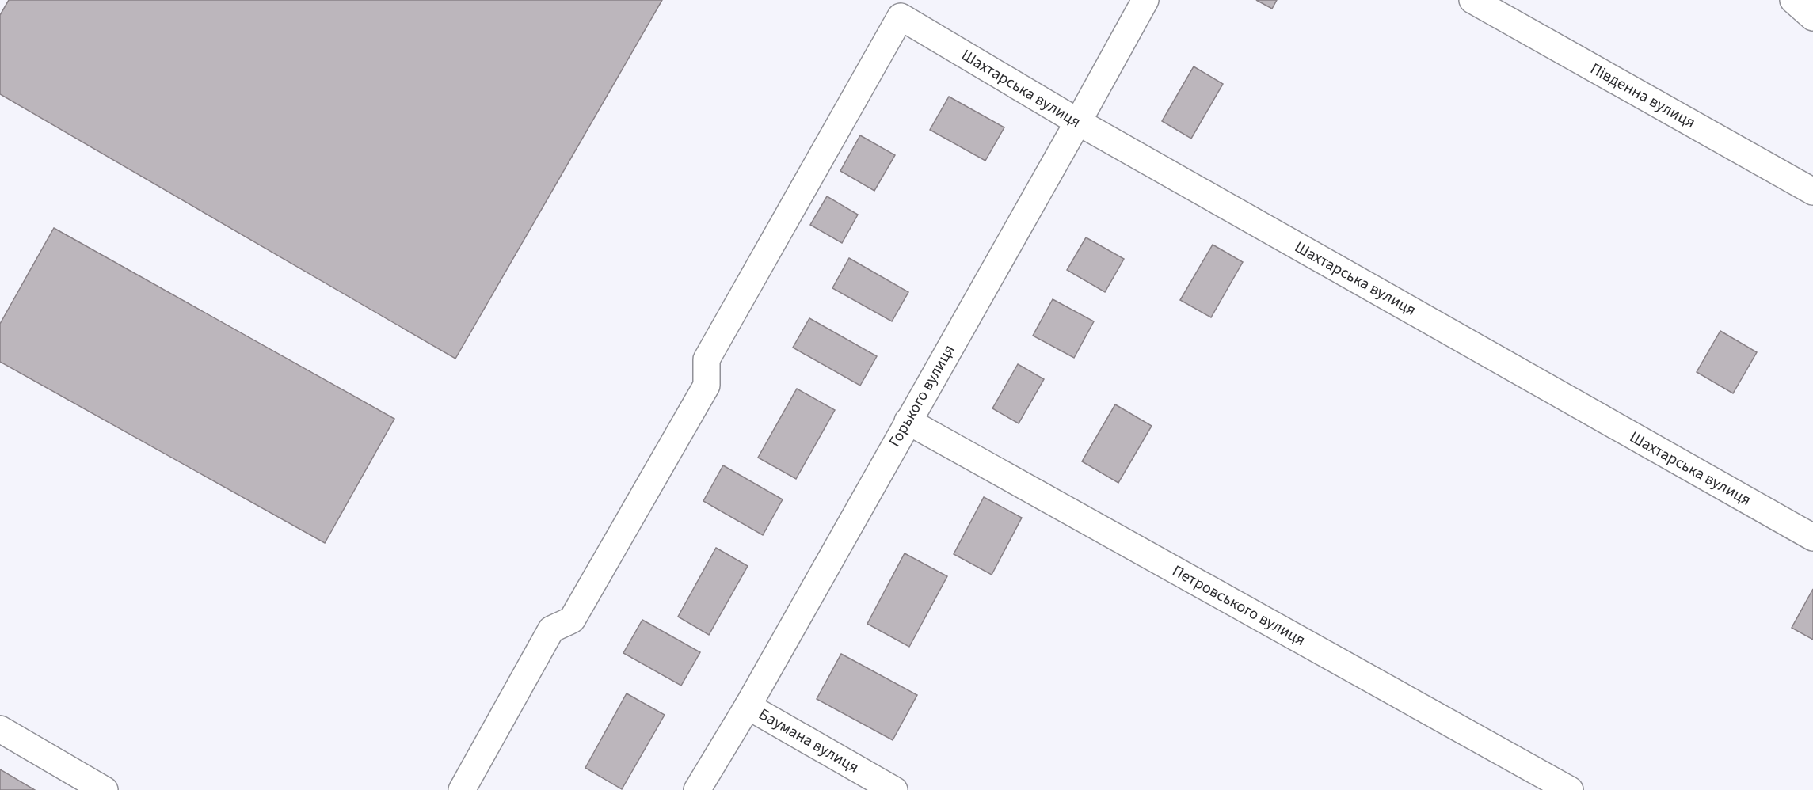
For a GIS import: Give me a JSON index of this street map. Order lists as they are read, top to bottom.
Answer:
{
  "streets": {
    "street": [
      "Шахтарська вулиця",
      "Південна вулиця",
      "Горького вулиця",
      "Петровського вулиця",
      "Баумана вулиця"
    ]
  },
  "crossings": [
    ["Шахтарська вулиця", "Горького вулиця"],
    ["Горького вулиця", "Петровського вулиця"],
    ["Горького вулиця", "Баумана вулиця"]
  ]
}
